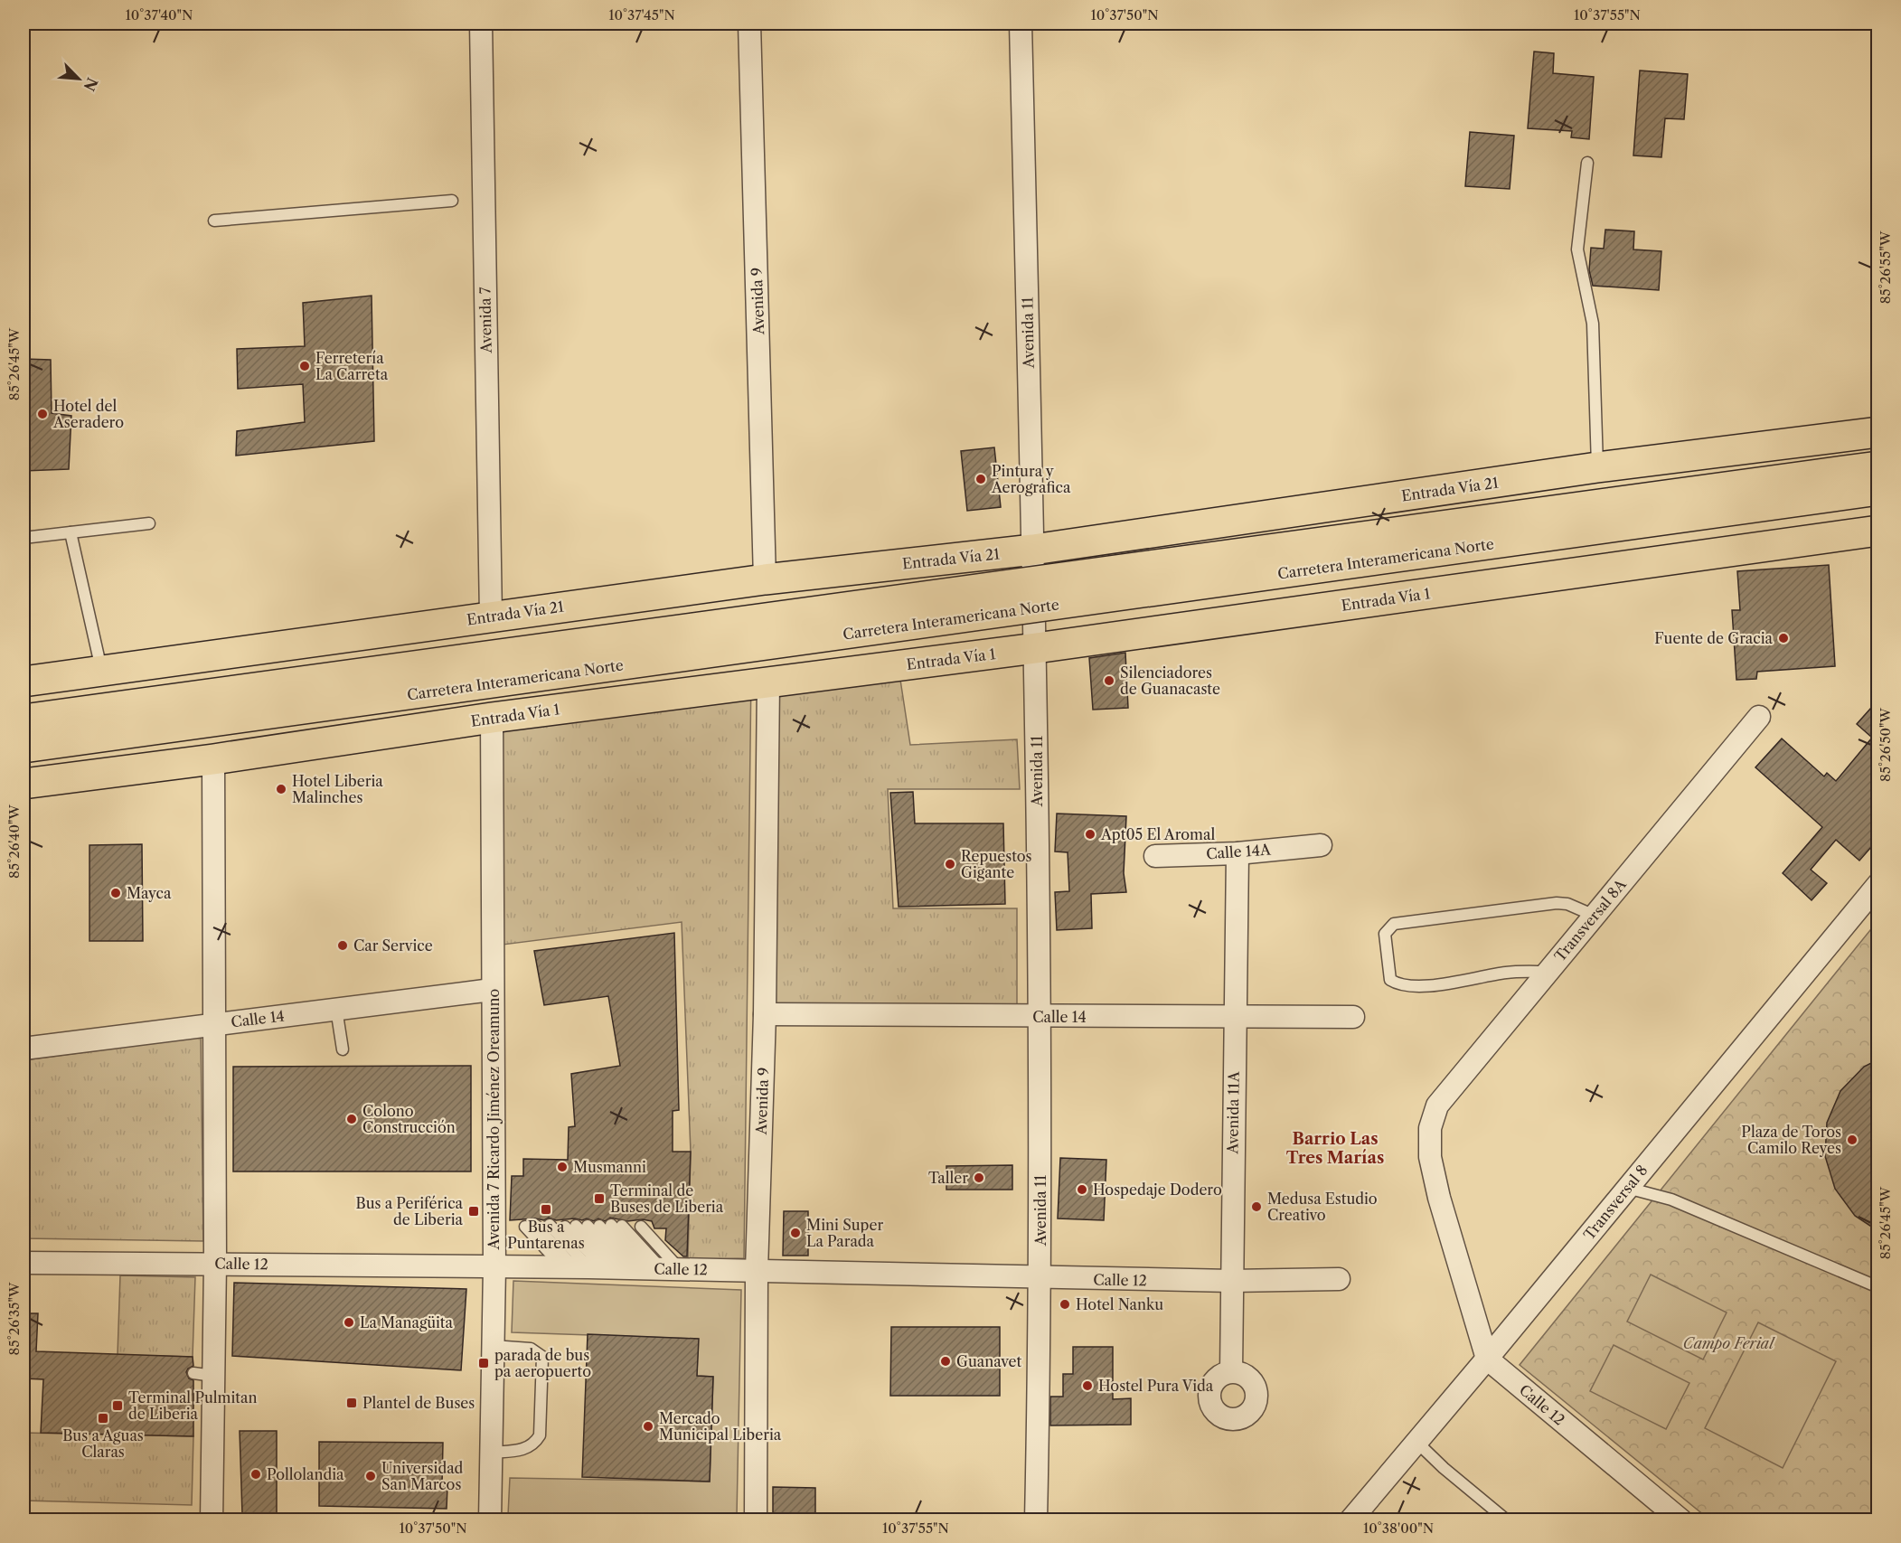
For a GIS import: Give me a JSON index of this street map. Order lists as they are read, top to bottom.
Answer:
{
  "streets": {
    "main road": ["Entrada Vía 21", "Carretera Interamericana Norte", "Entrada Vía 1"],
    "street": [
      "Avenida 9",
      "Avenida 7",
      "Avenida 11",
      "Calle 14A",
      "Transversal 8A",
      "Calle 14",
      "Avenida 11A",
      "Avenida 7 Ricardo Jiménez Oreamuno",
      "Transversal 8",
      "Calle 12"
    ]
  },
  "crossings": [
    ["Avenida 9", "Entrada Vía 21"],
    ["Avenida 9", "Entrada Vía 1"],
    ["Avenida 9", "Calle 14"],
    ["Avenida 9", "Calle 12"],
    ["Avenida 7", "Entrada Vía 21"],
    ["Avenida 11", "Entrada Vía 21"],
    ["Avenida 11", "Entrada Vía 1"],
    ["Avenida 11", "Calle 14"],
    ["Avenida 11", "Calle 12"],
    ["Entrada Vía 1", "Avenida 7 Ricardo Jiménez Oreamuno"],
    ["Calle 14A", "Avenida 11A"],
    ["Transversal 8A", "Transversal 8"],
    ["Transversal 8A", "Calle 12"],
    ["Calle 14", "Avenida 11A"],
    ["Calle 14", "Avenida 7 Ricardo Jiménez Oreamuno"],
    ["Avenida 11A", "Calle 12"],
    ["Avenida 7 Ricardo Jiménez Oreamuno", "Calle 12"],
    ["Transversal 8", "Calle 12"]
  ],
  "districts": ["Barrio Las Tres Marías"],
  "parks": ["Campo Ferial"],
  "places": {
    "other": [
      "Ferretería La Carreta",
      "Hotel del Aseradero",
      "Pintura y Aerografica",
      "Fuente de Gracia",
      "Silenciadores de Guanacaste",
      "Hotel Liberia Malinches",
      "Apt05 El Aromal",
      "Repuestos Gigante",
      "Mayca",
      "Car Service",
      "Colono Construcción",
      "Plaza de Toros Camilo Reyes",
      "Musmanni",
      "Taller",
      "Hospedaje Dodero",
      "Medusa Estudio Creativo",
      "Mini Super La Parada",
      "Hotel Nanku",
      "La Managüita",
      "Guanavet",
      "Hostel Pura Vida",
      "Mercado Municipal Liberia",
      "Pollolandia",
      "Universidad San Marcos"
    ],
    "transit": [
      "Terminal de Buses de Liberia",
      "Bus a Puntarenas",
      "Bus a Periférica de Liberia",
      "parada de bus pa aeropuerto",
      "Plantel de Buses",
      "Terminal Pulmitan de Liberia",
      "Bus a Aguas Claras"
    ]
  },
  "north": "bottom right",
  "coordinates": [
    "10°37'40\"N",
    "10°37'45\"N",
    "10°37'50\"N",
    "10°37'55\"N",
    "85°26'55\"W",
    "85°26'45\"W",
    "85°26'50\"W",
    "85°26'40\"W",
    "85°26'35\"W",
    "10°38'00\"N"
  ]
}
